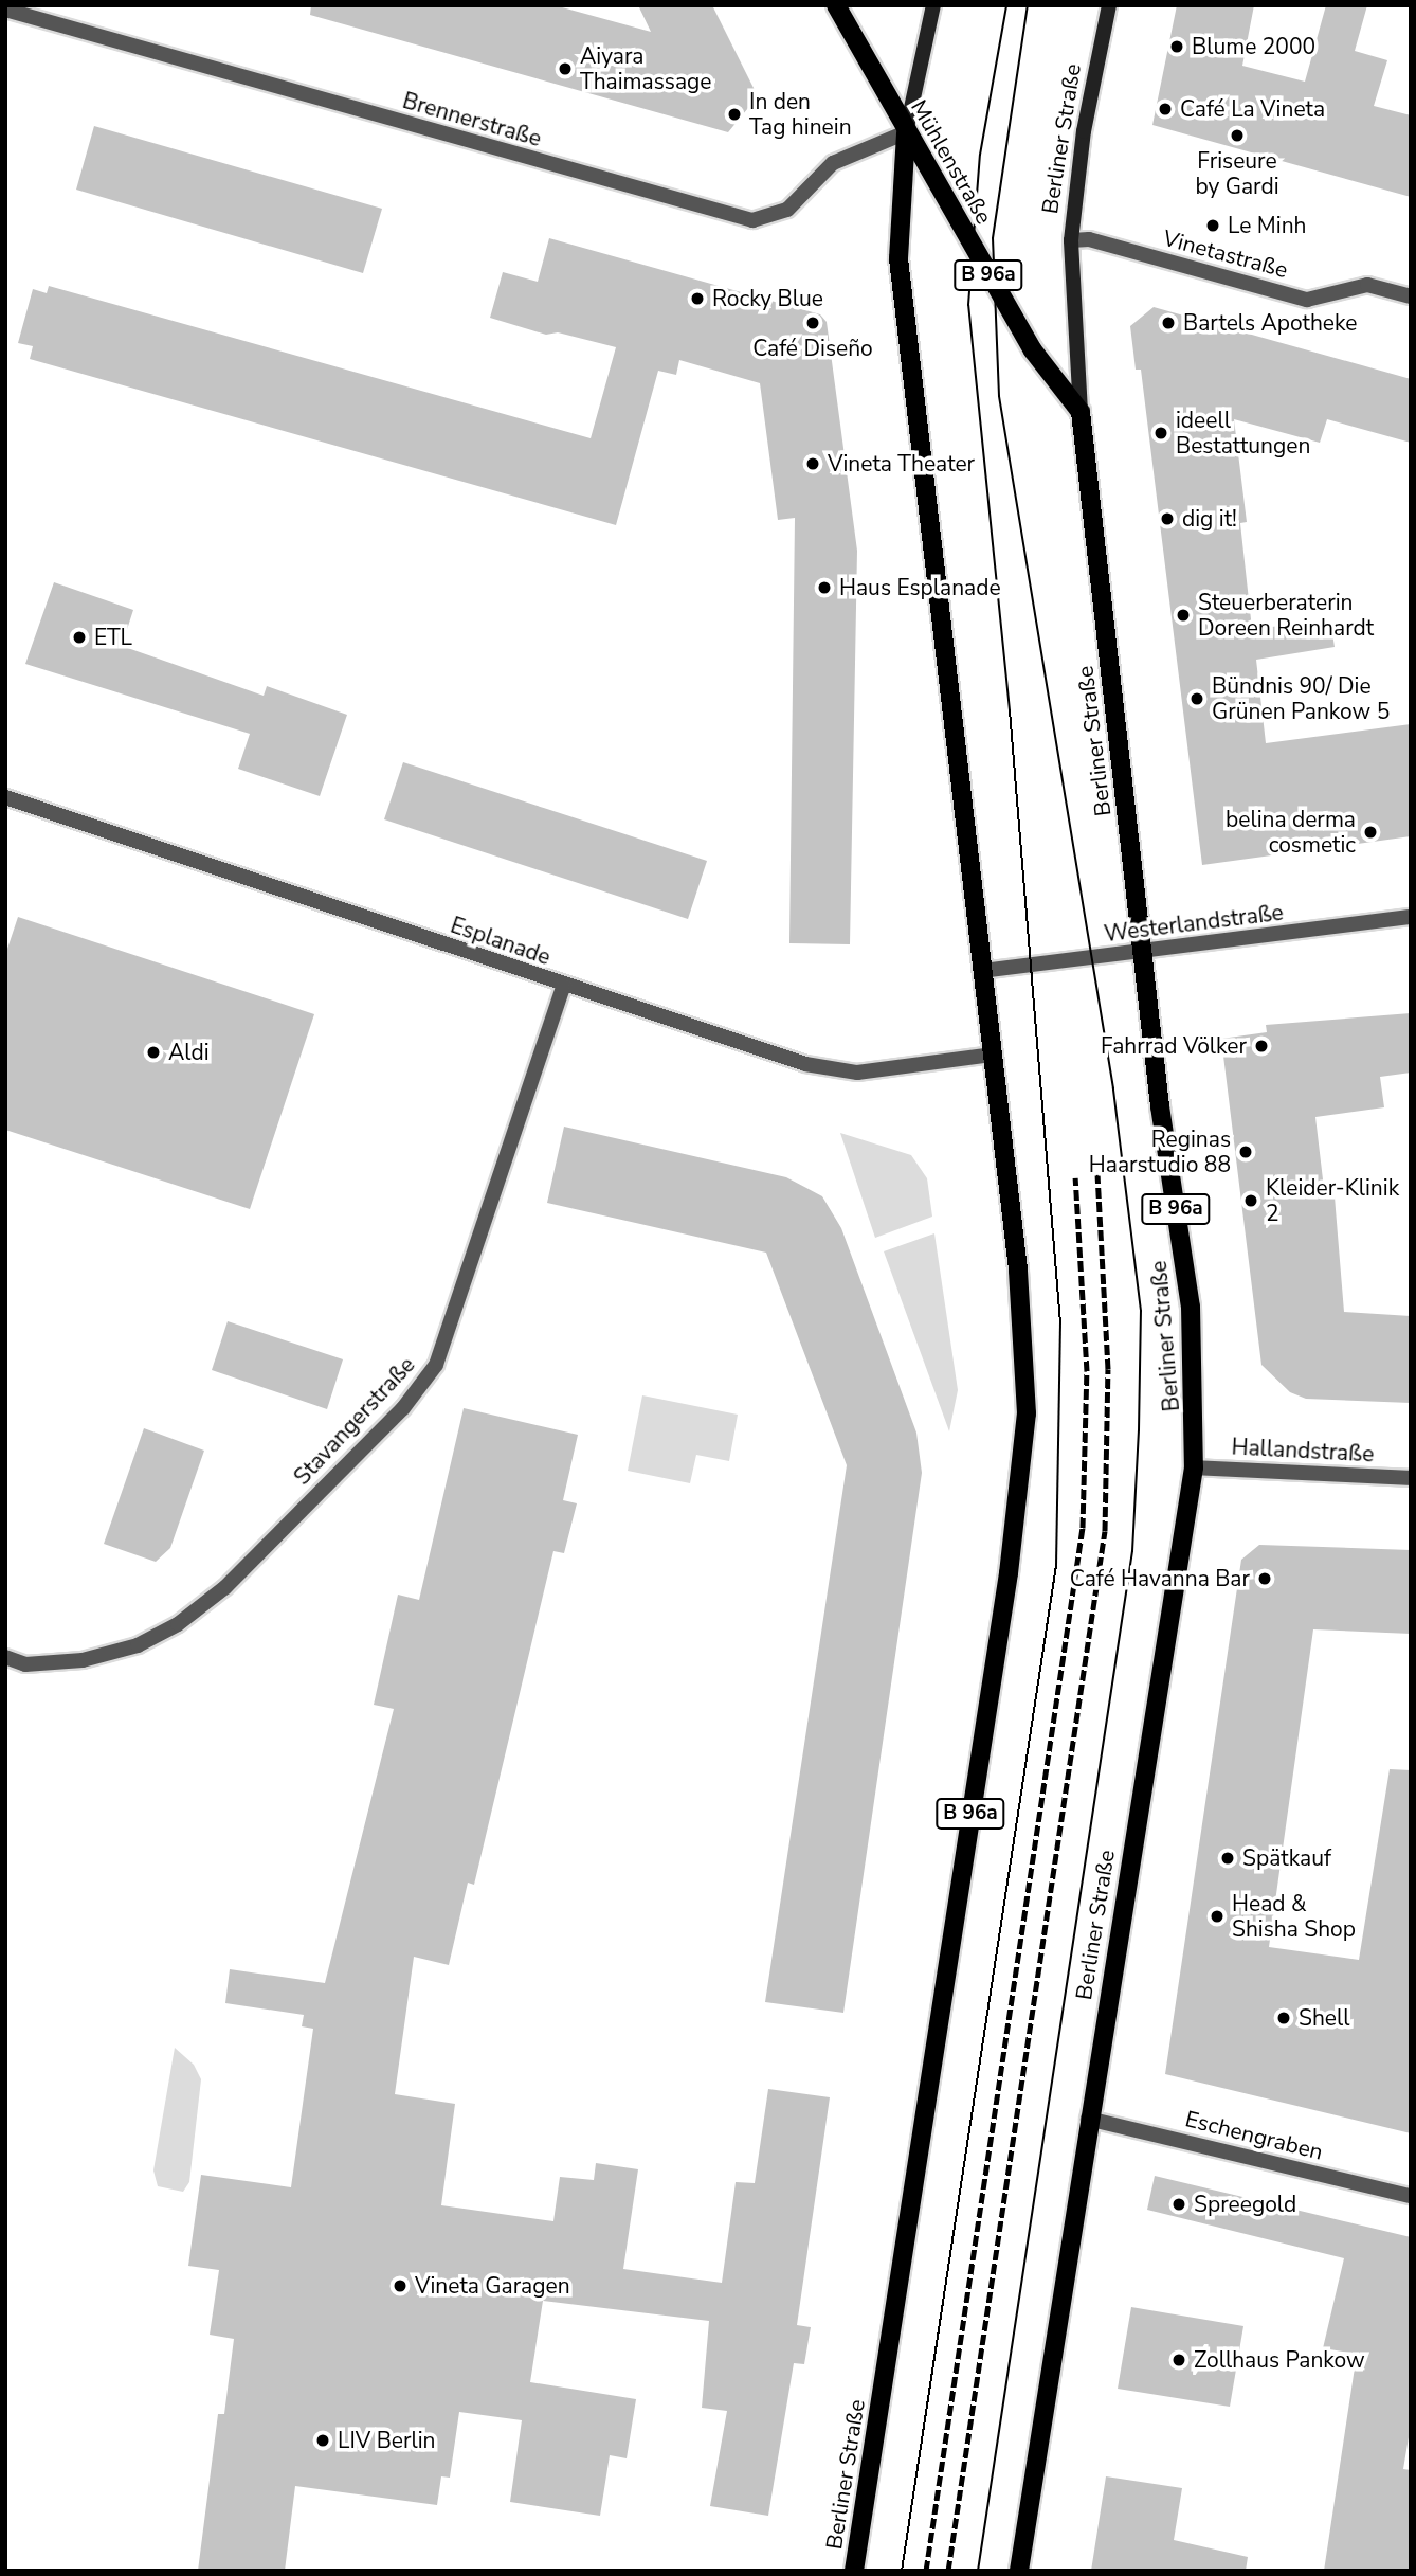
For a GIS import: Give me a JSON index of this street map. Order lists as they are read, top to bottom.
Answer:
{
  "streets": {
    "main road": ["Berliner Straße", "Mühlenstraße", "B 96a"],
    "street": [
      "Brennerstraße",
      "Vinetastraße",
      "Westerlandstraße",
      "Esplanade",
      "Stavangerstraße",
      "Hallandstraße",
      "Eschengraben"
    ]
  },
  "crossings": [
    ["Brennerstraße", "Berliner Straße"],
    ["Brennerstraße", "Mühlenstraße"],
    ["Berliner Straße", "Mühlenstraße"],
    ["Berliner Straße", "Vinetastraße"],
    ["Berliner Straße", "Westerlandstraße"],
    ["Berliner Straße", "Esplanade"],
    ["Berliner Straße", "Hallandstraße"],
    ["Berliner Straße", "Eschengraben"],
    ["Esplanade", "Stavangerstraße"]
  ],
  "places": [
    "Blume 2000",
    "Aiyara Thaimassage",
    "Café La Vineta",
    "In den Tag hinein",
    "Friseure by Gardi",
    "Le Minh",
    "Rocky Blue",
    "Café Diseño",
    "Bartels Apotheke",
    "ideell Bestattungen",
    "Vineta Theater",
    "dig it!",
    "Haus Esplanade",
    "Steuerberaterin Doreen Reinhardt",
    "ETL",
    "Bündnis 90/ Die Grünen Pankow 5",
    "belina derma cosmetic",
    "Fahrrad Völker",
    "Aldi",
    "Reginas Haarstudio 88",
    "Kleider-Klinik 2",
    "Café Havanna Bar",
    "Spätkauf",
    "Head & Shisha Shop",
    "Shell",
    "Spreegold",
    "Vineta Garagen",
    "Zollhaus Pankow",
    "LIV Berlin"
  ]
}
